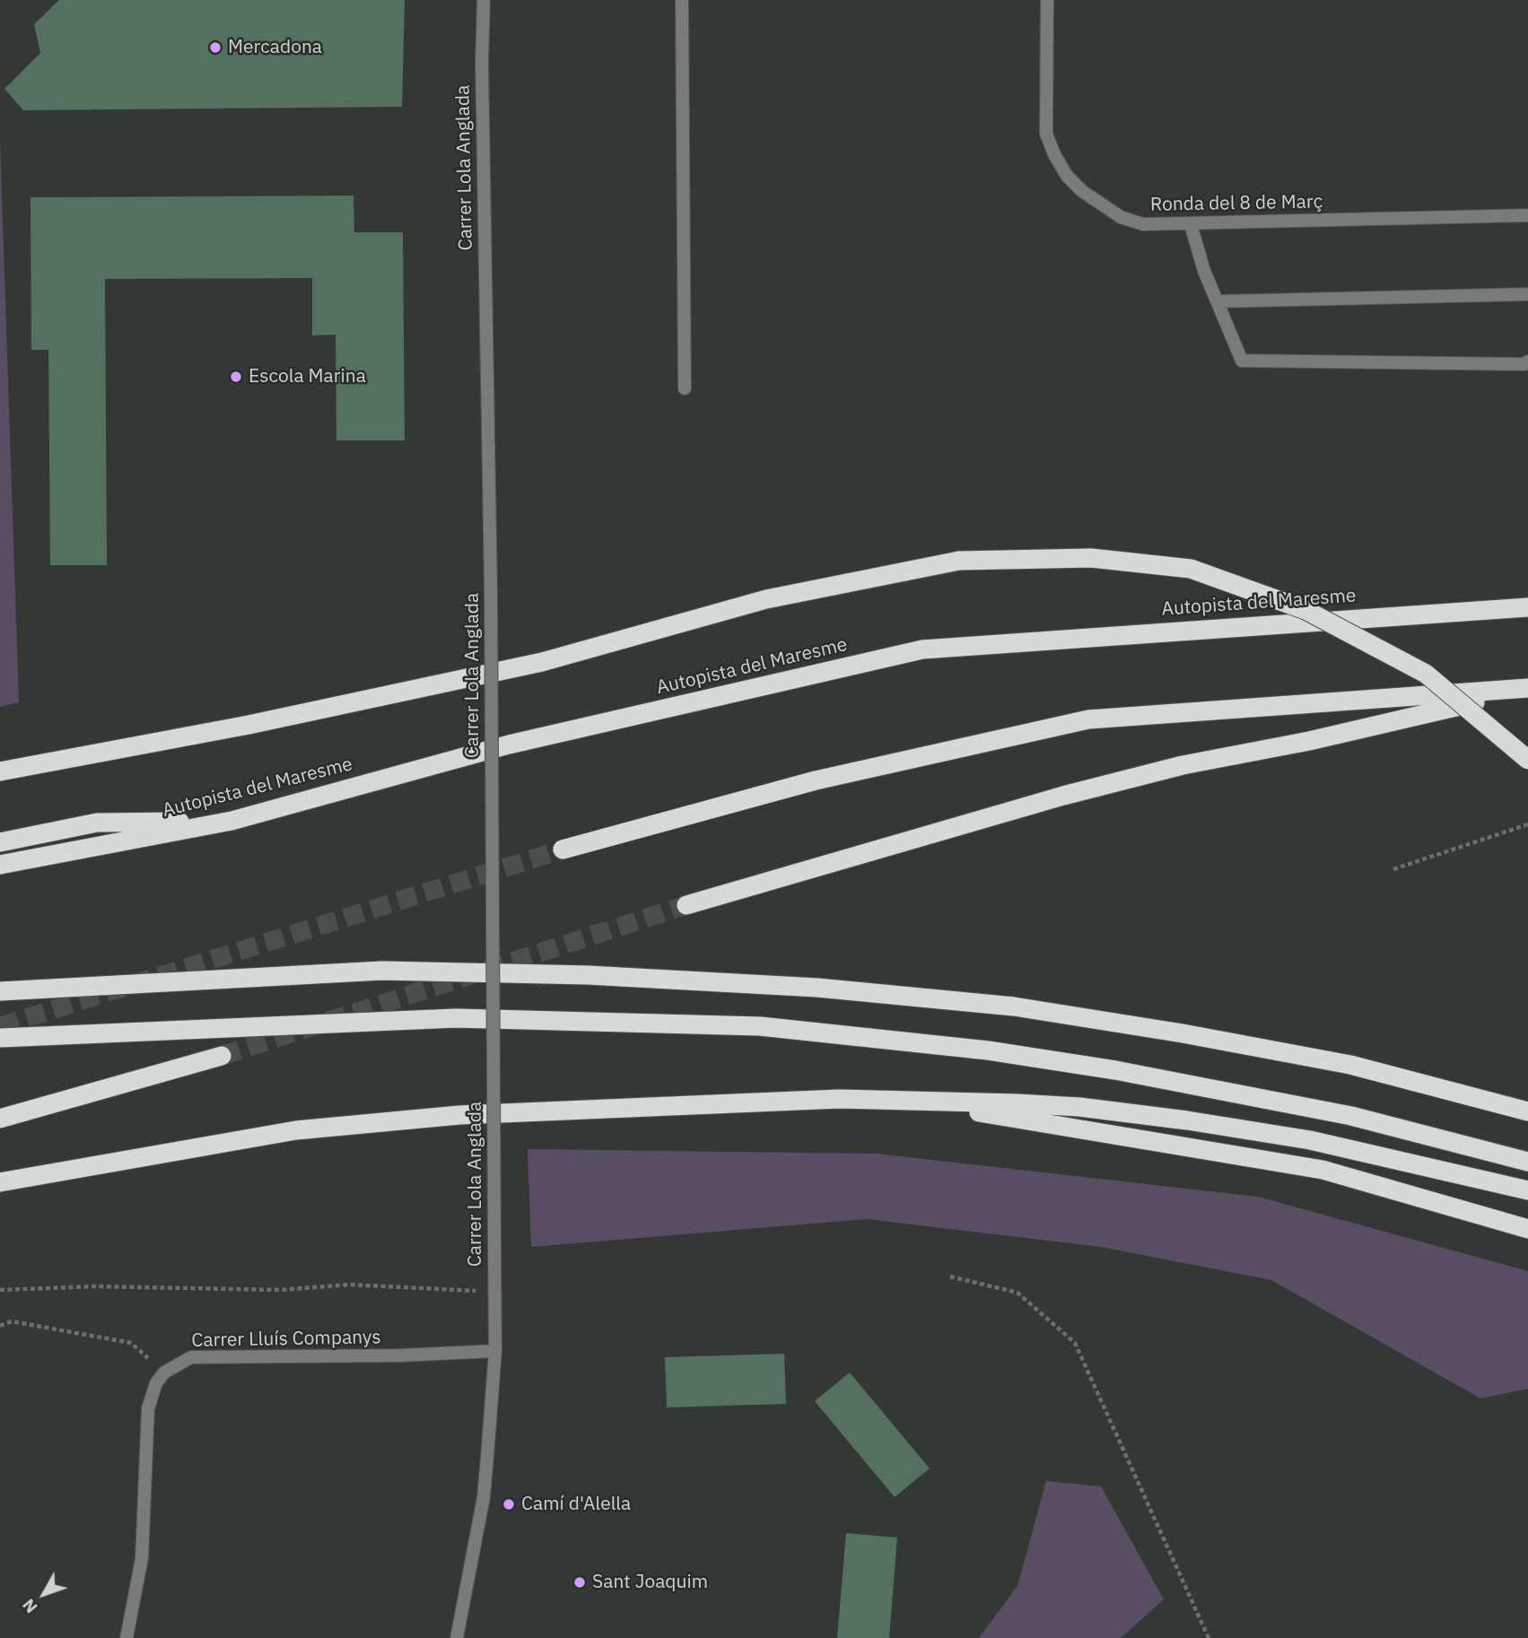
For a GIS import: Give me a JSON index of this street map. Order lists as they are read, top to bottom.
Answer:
{
  "streets": {
    "highway": ["Autopista del Maresme"],
    "street": ["Carrer Lola Anglada", "Ronda del 8 de Març", "Carrer Lluís Companys"]
  },
  "crossings": [
    ["Carrer Lola Anglada", "Carrer Lluís Companys"]
  ],
  "places": [
    "Mercadona",
    "Escola Marina",
    "Camí d'Alella",
    "Sant Joaquim"
  ],
  "north": "bottom left"
}
